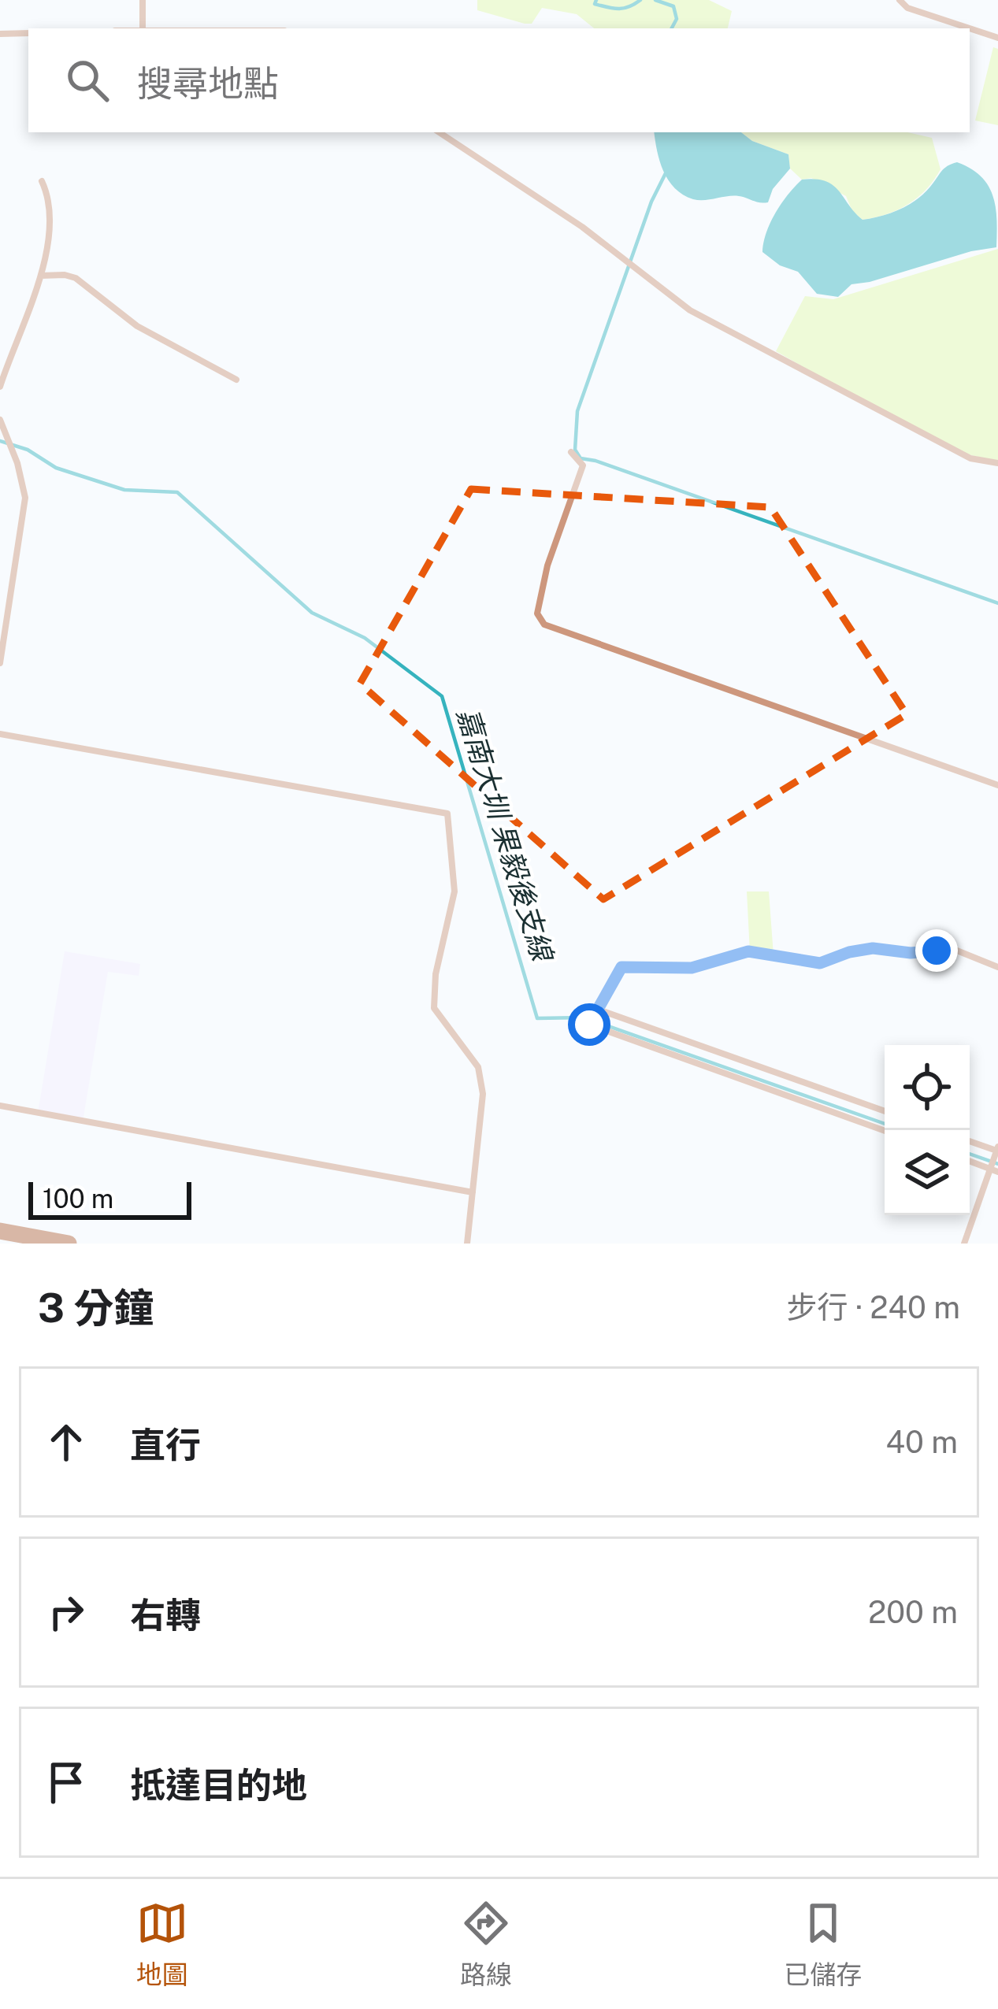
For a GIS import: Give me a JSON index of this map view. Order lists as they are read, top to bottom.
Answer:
{
  "water": ["嘉南大圳 果毅後支線"],
  "scale_bar": "100 m",
  "page": {
    "search": "搜尋地點",
    "scale": "100 m",
    "heading": ["3 分鐘", "步行 · 240 m"],
    "list": [
      ["直行", "40 m"],
      ["右轉", "200 m"],
      "抵達目的地"
    ],
    "nav": ["地圖", "路線", "已儲存"]
  }
}
